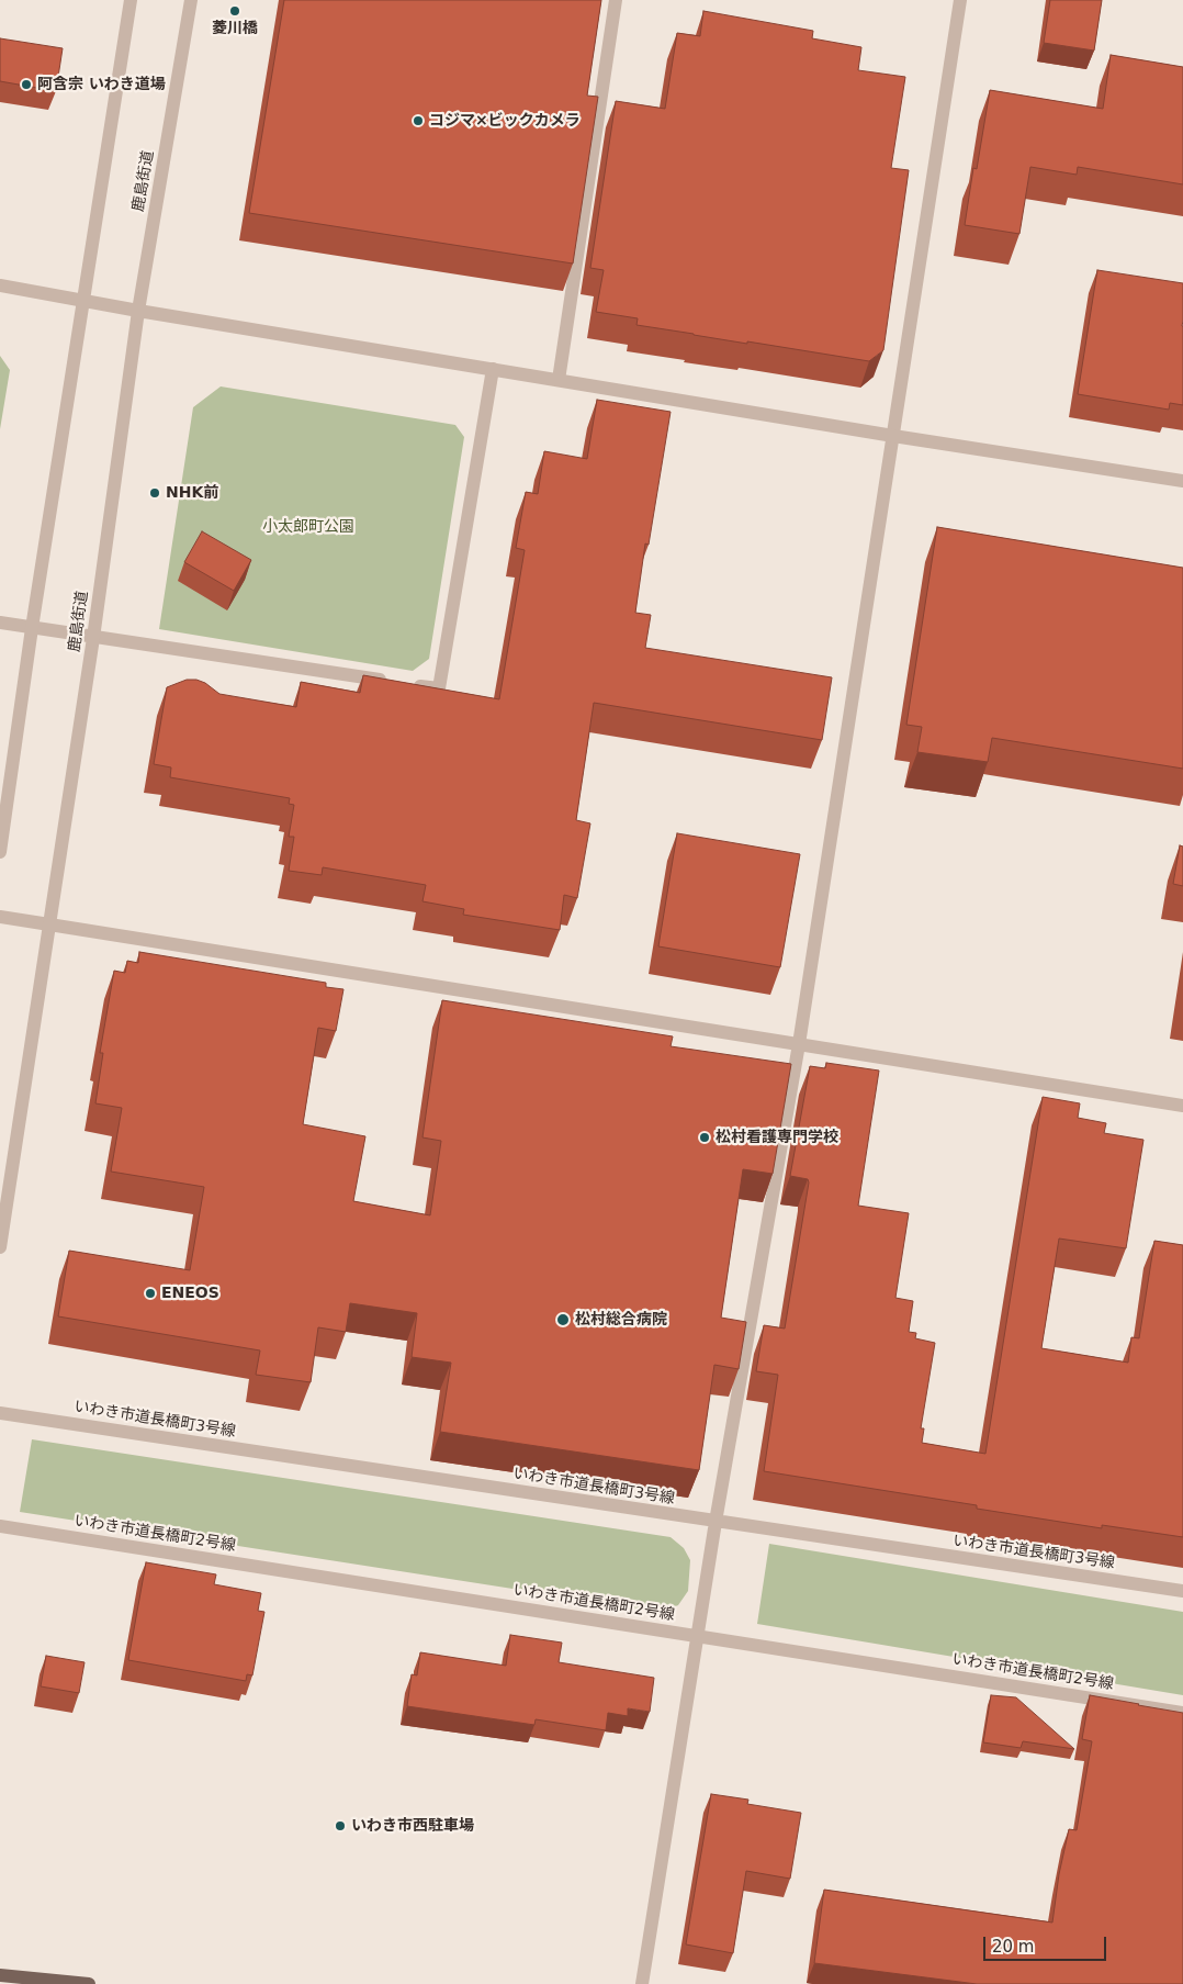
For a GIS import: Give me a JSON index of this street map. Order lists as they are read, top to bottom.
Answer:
{
  "streets": {
    "street": ["鹿島街道", "いわき市道長橋町3号線", "いわき市道長橋町2号線"]
  },
  "parks": ["小太郎町公園"],
  "places": [
    "菱川橋",
    "阿含宗 いわき道場",
    "コジマ×ビックカメラ",
    "NHK前",
    "松村看護専門学校",
    "ENEOS",
    "松村総合病院",
    "いわき市西駐車場"
  ],
  "scale_bar": "20 m"
}
